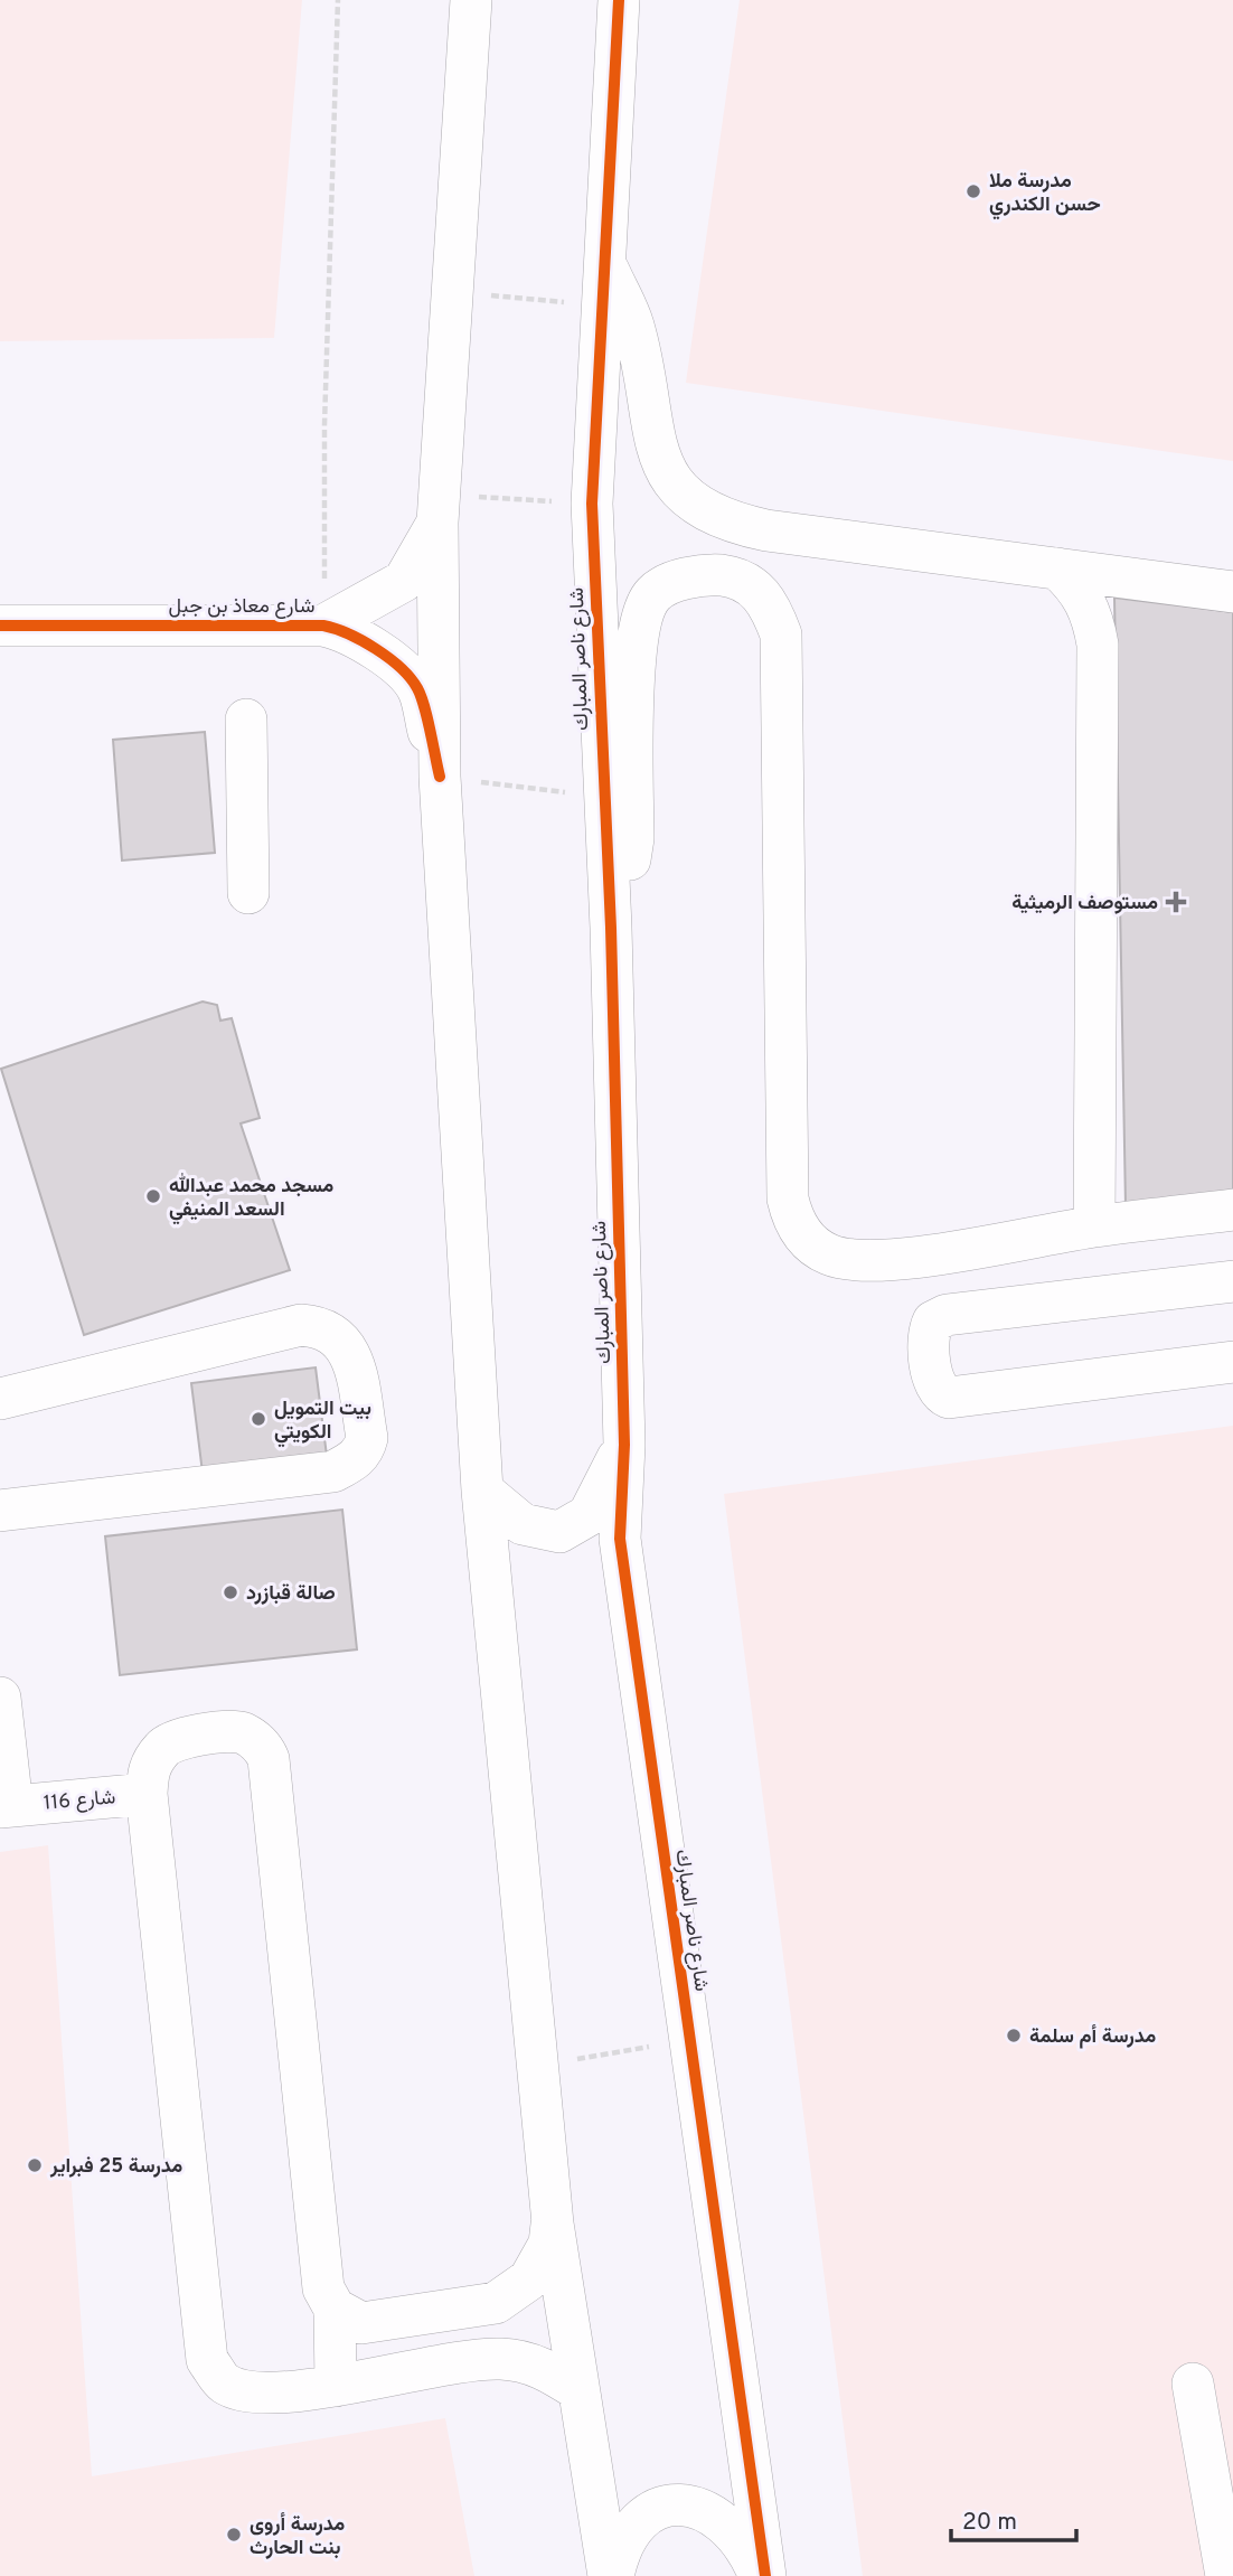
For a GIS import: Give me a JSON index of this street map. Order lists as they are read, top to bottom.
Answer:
{
  "streets": {
    "street": ["شارع معاذ بن جبل", "شارع ناصر المبارك", "شارع 116"]
  },
  "places": {
    "other": [
      "مدرسة ملا حسن الكندري",
      "مسجد محمد عبدالله السعد المنيفي",
      "بيت التمويل الكويتي",
      "صالة قبازرد",
      "مدرسة أم سلمة",
      "مدرسة 25 فبراير",
      "مدرسة أروى بنت الحارث"
    ],
    "health": ["مستوصف الرميثية"]
  },
  "scale_bar": "20 m"
}
